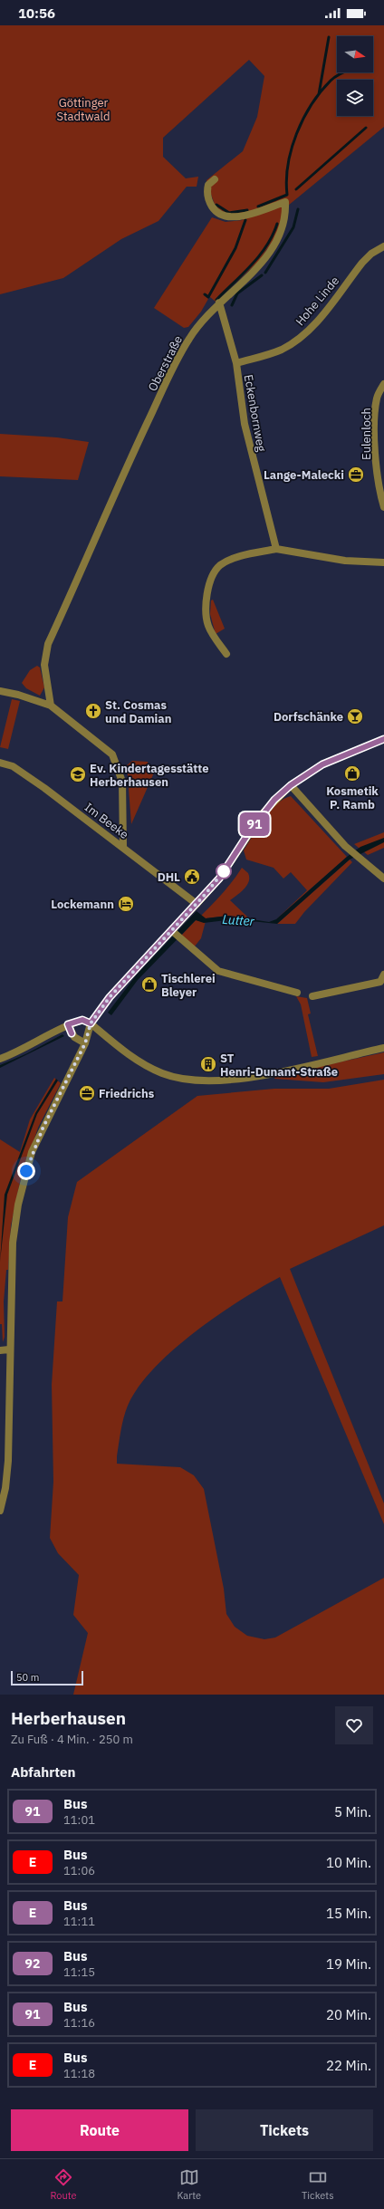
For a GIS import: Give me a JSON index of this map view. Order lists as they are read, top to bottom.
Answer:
{
  "streets": {
    "street": [
      "Hohe Linde",
      "Oberstraße",
      "Eckenbornweg",
      "Eulenloch",
      "Im Beeke"
    ]
  },
  "crossings": [
    ["Hohe Linde", "Eckenbornweg"],
    ["Oberstraße", "Eckenbornweg"]
  ],
  "water": ["Lutter"],
  "parks": ["Göttinger Stadtwald"],
  "places": {
    "office": ["Lange-Malecki", "Friedrichs"],
    "church": ["St. Cosmas und Damian"],
    "bar": ["Dorfschänke"],
    "shop": ["Kosmetik P. Ramb", "Tischlerei Bleyer"],
    "school or university": ["Ev. Kindertagesstätte Herberhausen"],
    "public building": ["DHL"],
    "hotel": ["Lockemann"],
    "building": ["ST Henri-Dunant-Straße"]
  },
  "lines": ["bus line 91"],
  "scale_bar": "50 m",
  "north": "right",
  "page": {
    "status": "10:56",
    "on_map": "91",
    "scale": "50 m",
    "heading": [
      ["Herberhausen", "Zu Fuß · 4 Min. · 250 m"],
      "Abfahrten"
    ],
    "list": [
      {
        "mark": "91",
        "name": "Bus",
        "note": "11:01",
        "value": "5 Min."
      },
      {
        "mark": "E",
        "name": "Bus",
        "note": "11:06",
        "value": "10 Min."
      },
      {
        "mark": "E",
        "name": "Bus",
        "note": "11:11",
        "value": "15 Min."
      },
      {
        "mark": "92",
        "name": "Bus",
        "note": "11:15",
        "value": "19 Min."
      },
      {
        "mark": "91",
        "name": "Bus",
        "note": "11:16",
        "value": "20 Min."
      },
      {
        "mark": "E",
        "name": "Bus",
        "note": "11:18",
        "value": "22 Min."
      }
    ],
    "buttons": ["Route", "Tickets"],
    "tabs": ["Route", "Karte", "Tickets"]
  }
}
